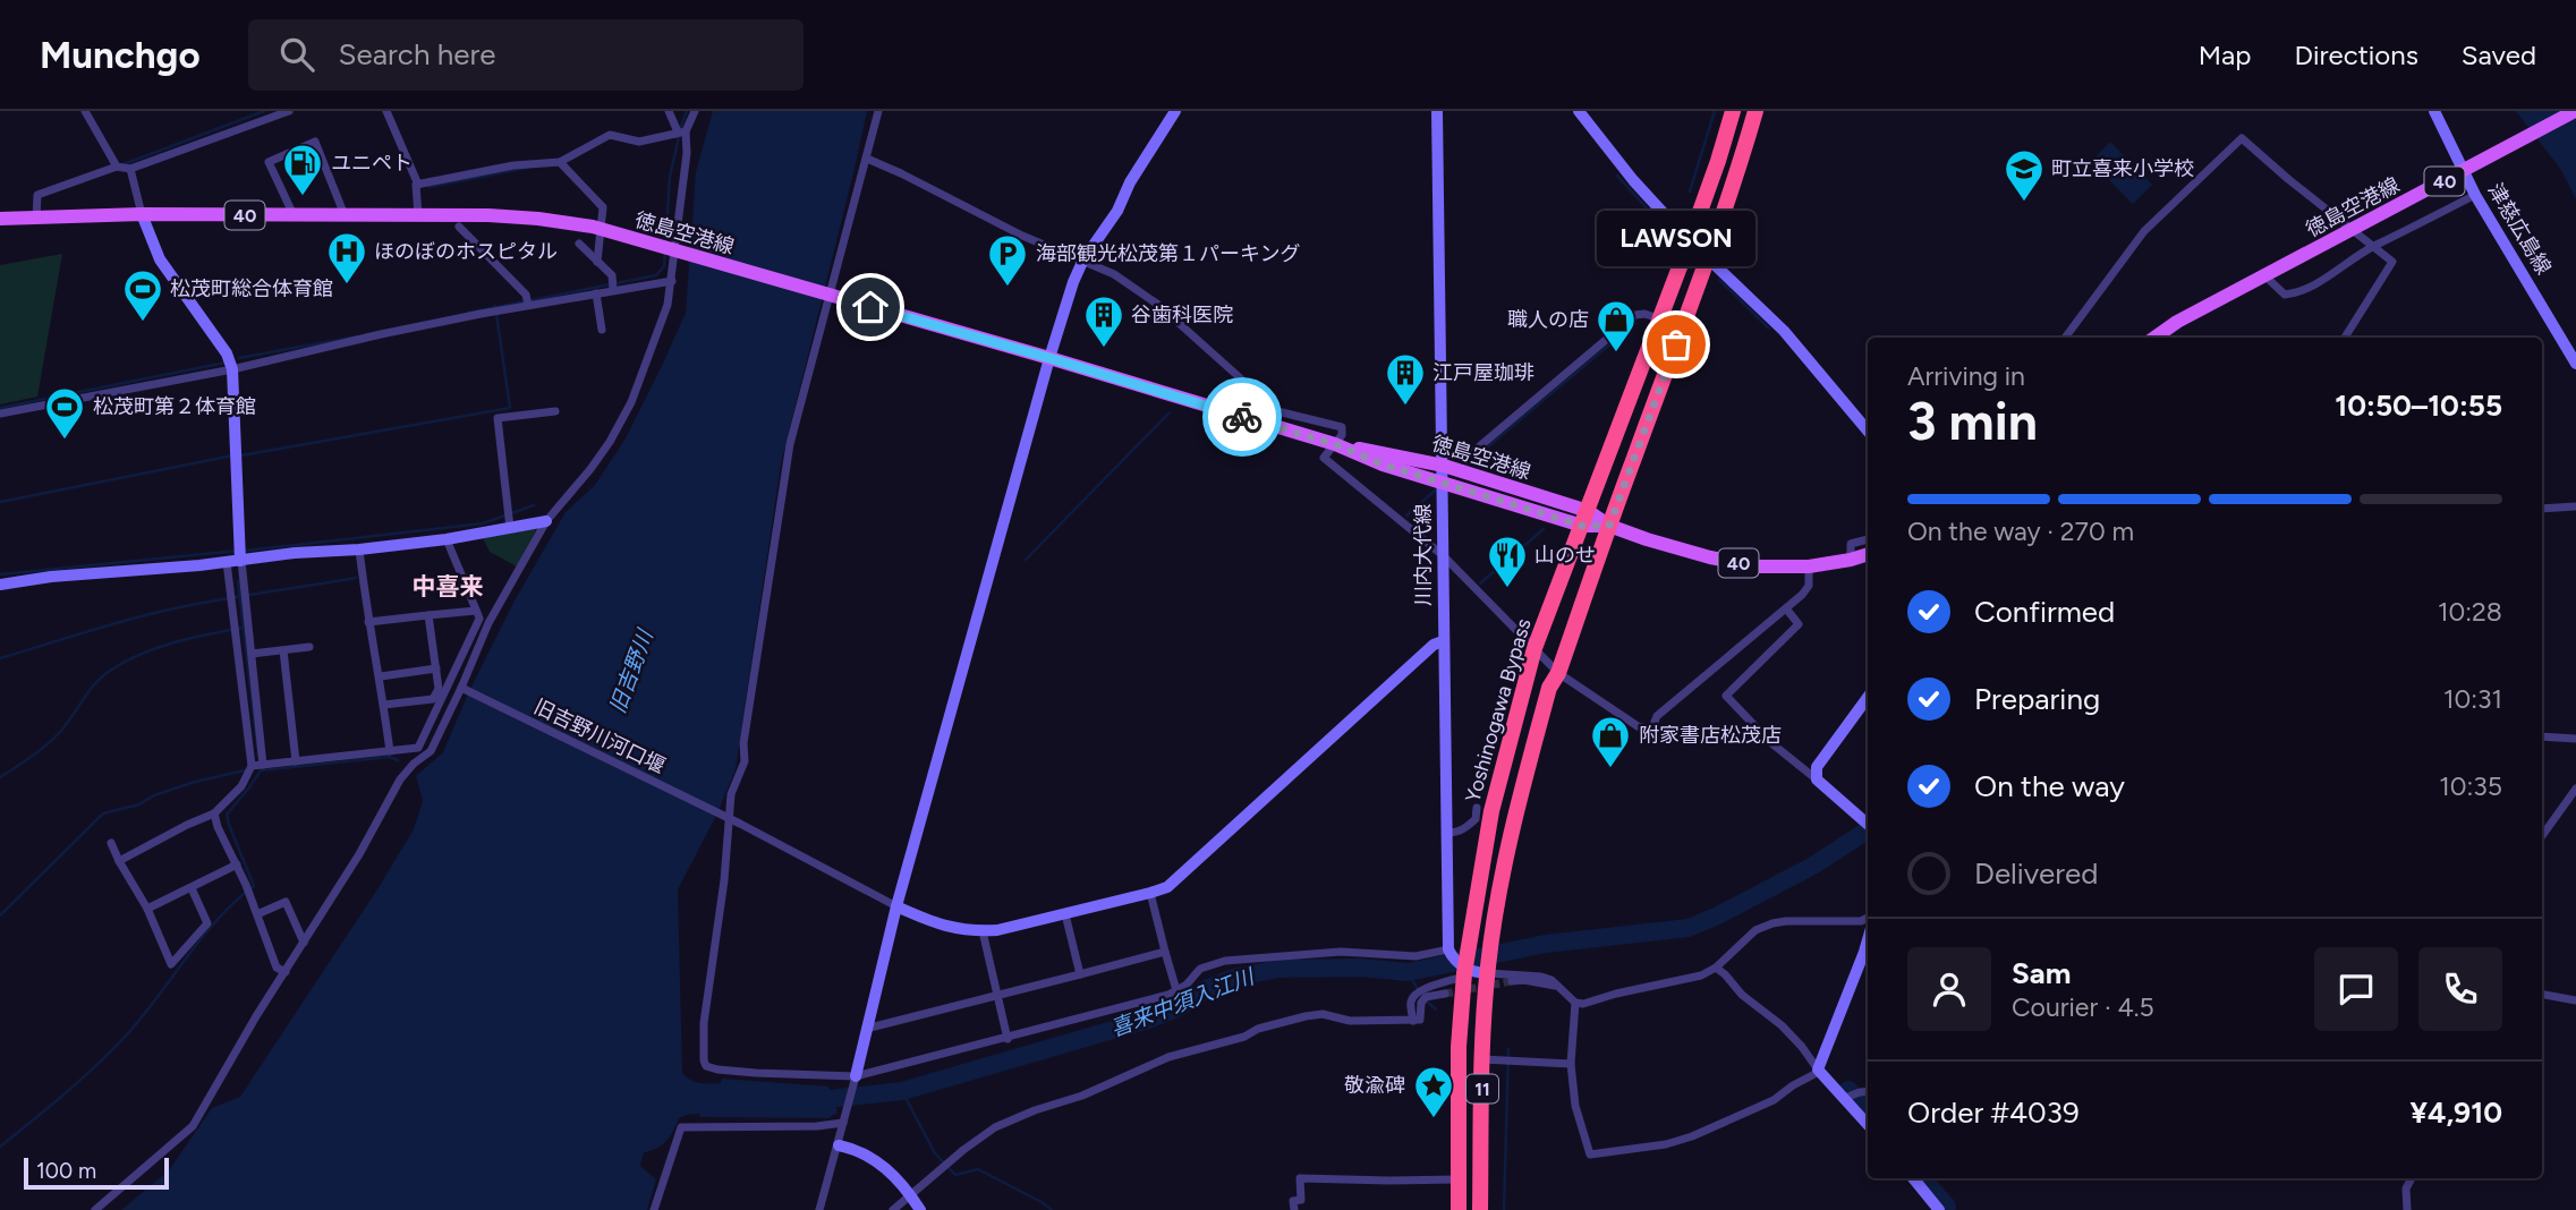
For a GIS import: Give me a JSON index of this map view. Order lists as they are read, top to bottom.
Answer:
{
  "streets": {
    "highway": ["Yoshinogawa Bypass", "11"],
    "main road": ["40", "徳島空港線"],
    "street": ["津慈広島線", "川内大代線", "旧吉野川河口堰"]
  },
  "crossings": [
    ["徳島空港線", "川内大代線"],
    ["徳島空港線", "Yoshinogawa Bypass"]
  ],
  "districts": ["中喜来"],
  "water": ["旧吉野川", "喜来中須入江川"],
  "places": {
    "fuel station": ["ユニペト"],
    "school or university": ["町立喜来小学校"],
    "hospital": ["ほのぼのホスピタル"],
    "parking": ["海部観光松茂第１パーキング"],
    "sports": ["松茂町総合体育館", "松茂町第２体育館"],
    "other": ["LAWSON"],
    "building": ["谷歯科医院", "江戸屋珈琲"],
    "shop": ["職人の店", "附家書店松茂店"],
    "restaurant": ["山のせ"],
    "place": ["敬渝碑"]
  },
  "scale_bar": "100 m",
  "page": {
    "header": "Munchgo",
    "search": "Search here",
    "nav": ["Map", "Directions", "Saved"],
    "bubble": "LAWSON",
    "heading": ["3 min", "Arriving in", "10:50–10:55"],
    "panel": [
      "Sam",
      "Courier · 4.5",
      "Order #4039",
      "¥4,910"
    ],
    "bar": "On the way · 270 m",
    "list": [
      ["Confirmed", "10:28"],
      ["Preparing", "10:31"],
      ["On the way", "10:35"],
      "Delivered"
    ],
    "scale": "100 m"
  }
}
